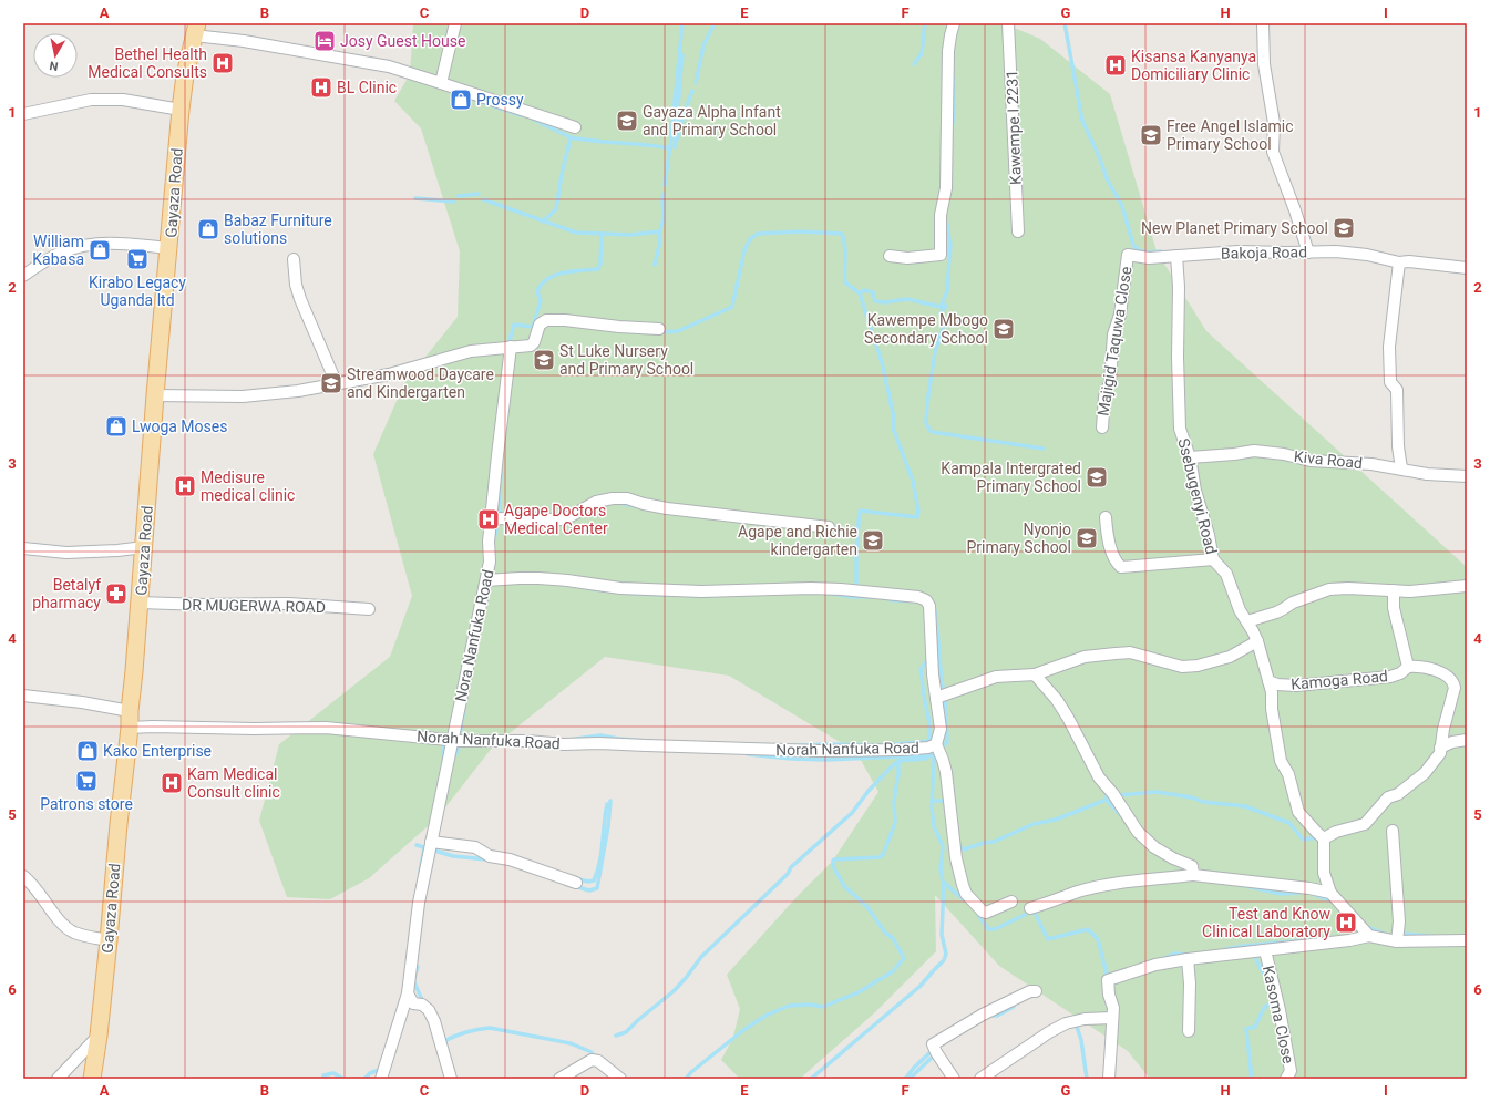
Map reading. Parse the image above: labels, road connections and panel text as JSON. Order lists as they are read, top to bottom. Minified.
{"streets":{"main road":["Gayaza Road"],"street":["Kawempe I 2231","Bakoja Road","Majigid Taquwa Close","Kiva Road","Ssebugenyi Road","DR MUGERWA ROAD","Nora Nanfuka Road","Kamoga Road","Norah Nanfuka Road","Kasoma Close"]},"crossings":[["Gayaza Road","DR MUGERWA ROAD"],["Gayaza Road","Norah Nanfuka Road"],["Bakoja Road","Majigid Taquwa Close"],["Bakoja Road","Ssebugenyi Road"],["Kiva Road","Ssebugenyi Road"],["Ssebugenyi Road","Kamoga Road"],["Nora Nanfuka Road","Norah Nanfuka Road"]],"places":{"hotel":["Josy Guest House"],"hospital":["Bethel Health Medical Consults","Kisansa Kanyanya Domiciliary Clinic","BL Clinic","Medisure medical clinic","Agape Doctors Medical Center","Kam Medical Consult clinic","Test and Know Clinical Laboratory"],"shop":["Prossy","Babaz Furniture solutions","William Kabasa","Lwoga Moses","Kako Enterprise"],"school or university":["Gayaza Alpha Infant and Primary School","Free Angel Islamic Primary School","New Planet Primary School","Kawempe Mbogo Secondary School","St Luke Nursery and Primary School","Streamwood Daycare and Kindergarten","Kampala Intergrated Primary School","Nyonjo Primary School","Agape and Richie kindergarten"],"supermarket":["Kirabo Legacy Uganda ltd","Patrons store"],"pharmacy":["Betalyf pharmacy"]},"north":"bottom","grid":{"columns":["A","B","C","D","E","F","G","H","I"],"rows":["1","2","3","4","5","6"]}}
